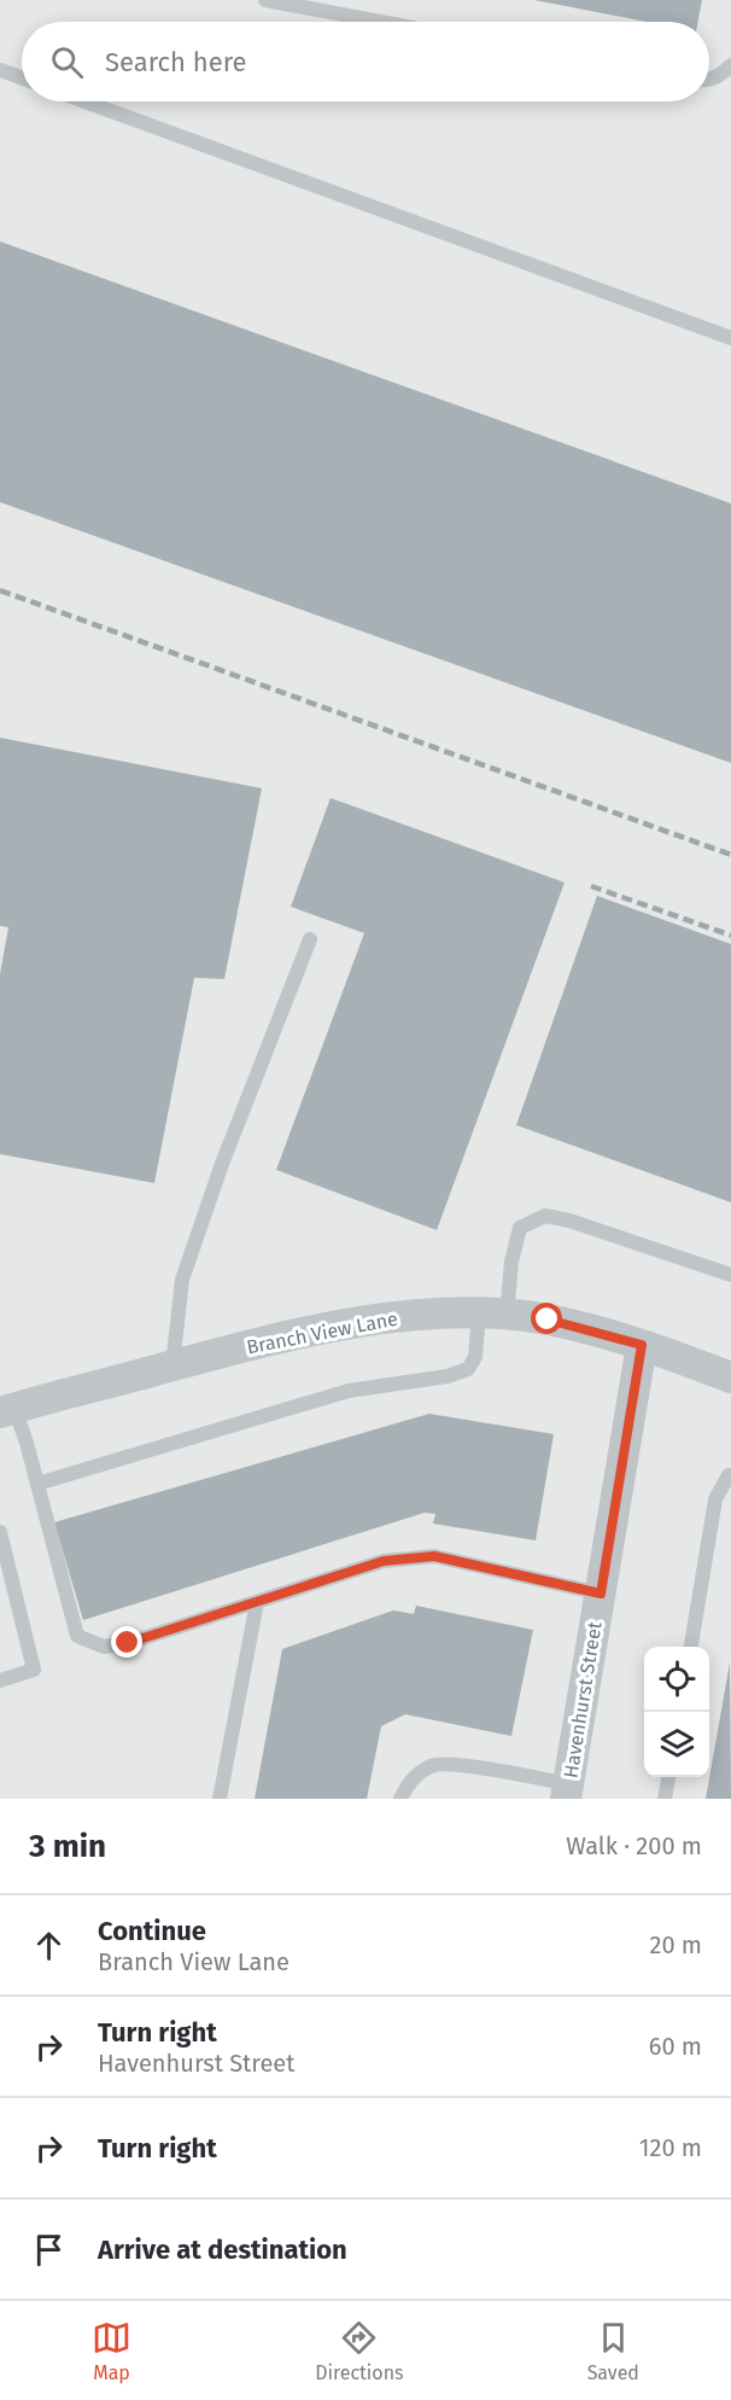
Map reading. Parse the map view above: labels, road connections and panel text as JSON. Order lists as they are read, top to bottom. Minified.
{"streets":{"street":["Branch View Lane","Havenhurst Street"]},"crossings":[["Branch View Lane","Havenhurst Street"]],"page":{"search":"Search here","heading":["3 min","Walk · 200 m"],"list":[["Continue","Branch View Lane","20 m"],["Turn right","Havenhurst Street","60 m"],["Turn right","120 m"],"Arrive at destination"],"nav":["Map","Directions","Saved"]}}
